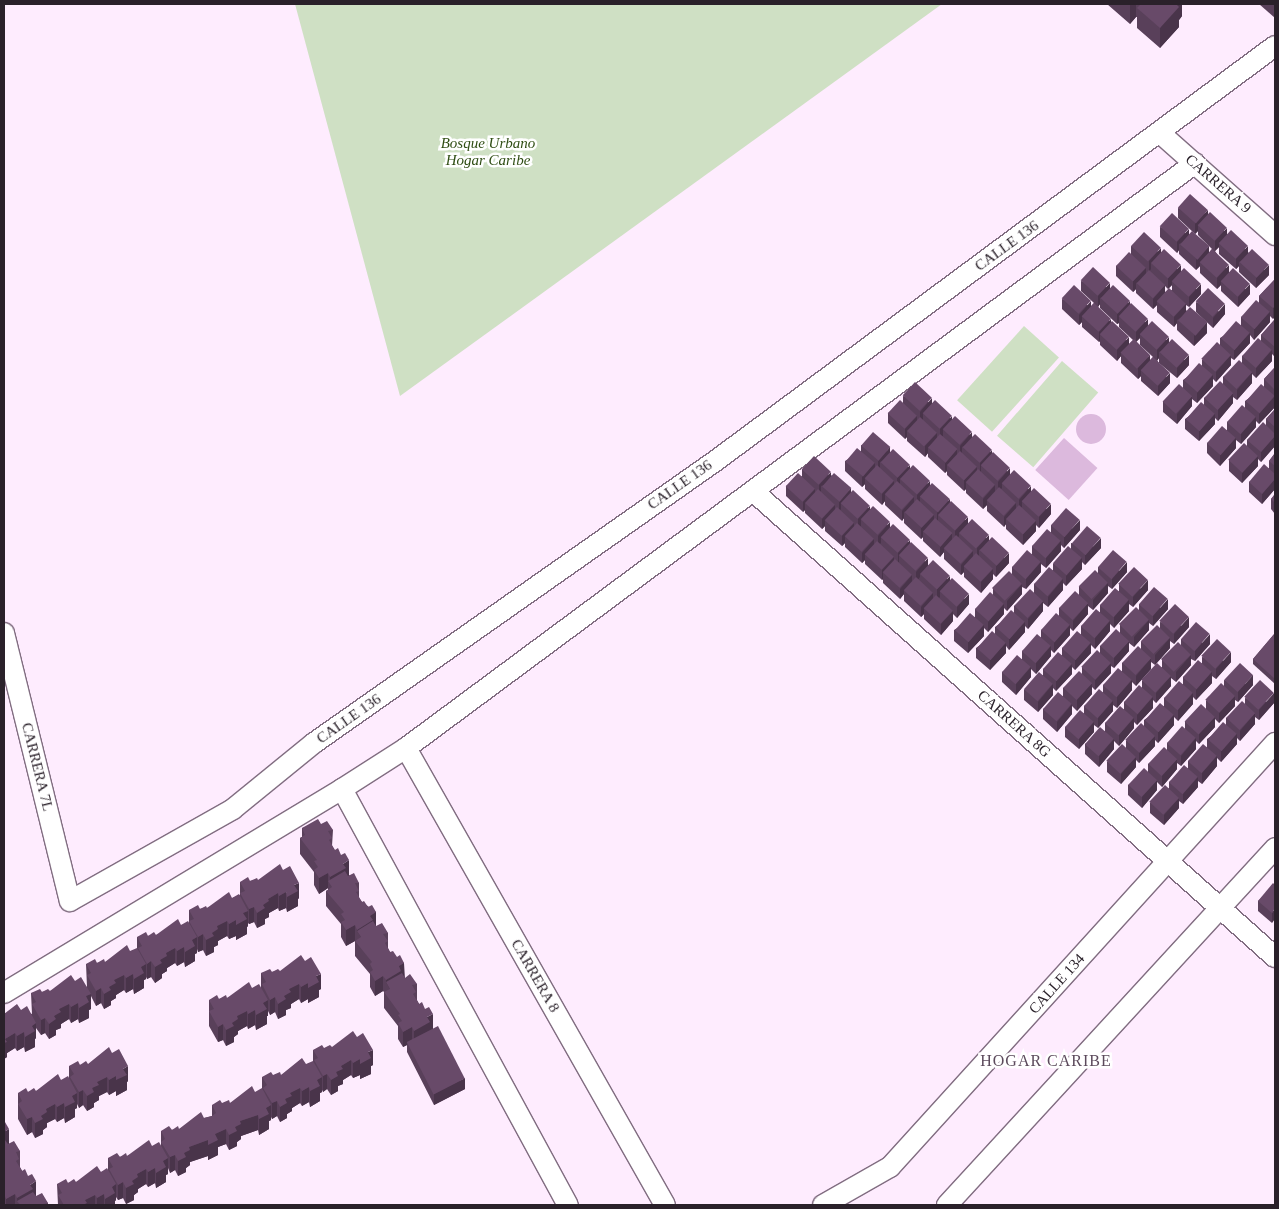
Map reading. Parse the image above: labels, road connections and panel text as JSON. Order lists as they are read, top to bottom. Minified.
{"streets":{"street":["CARRERA 9","CALLE 136","CARRERA 8G","CARRERA 7L","CARRERA 8","CALLE 134"]},"crossings":[["CARRERA 9","CALLE 136"],["CALLE 136","CARRERA 7L"],["CARRERA 8G","CALLE 134"]],"districts":["HOGAR CARIBE"],"parks":["Bosque Urbano Hogar Caribe"]}
